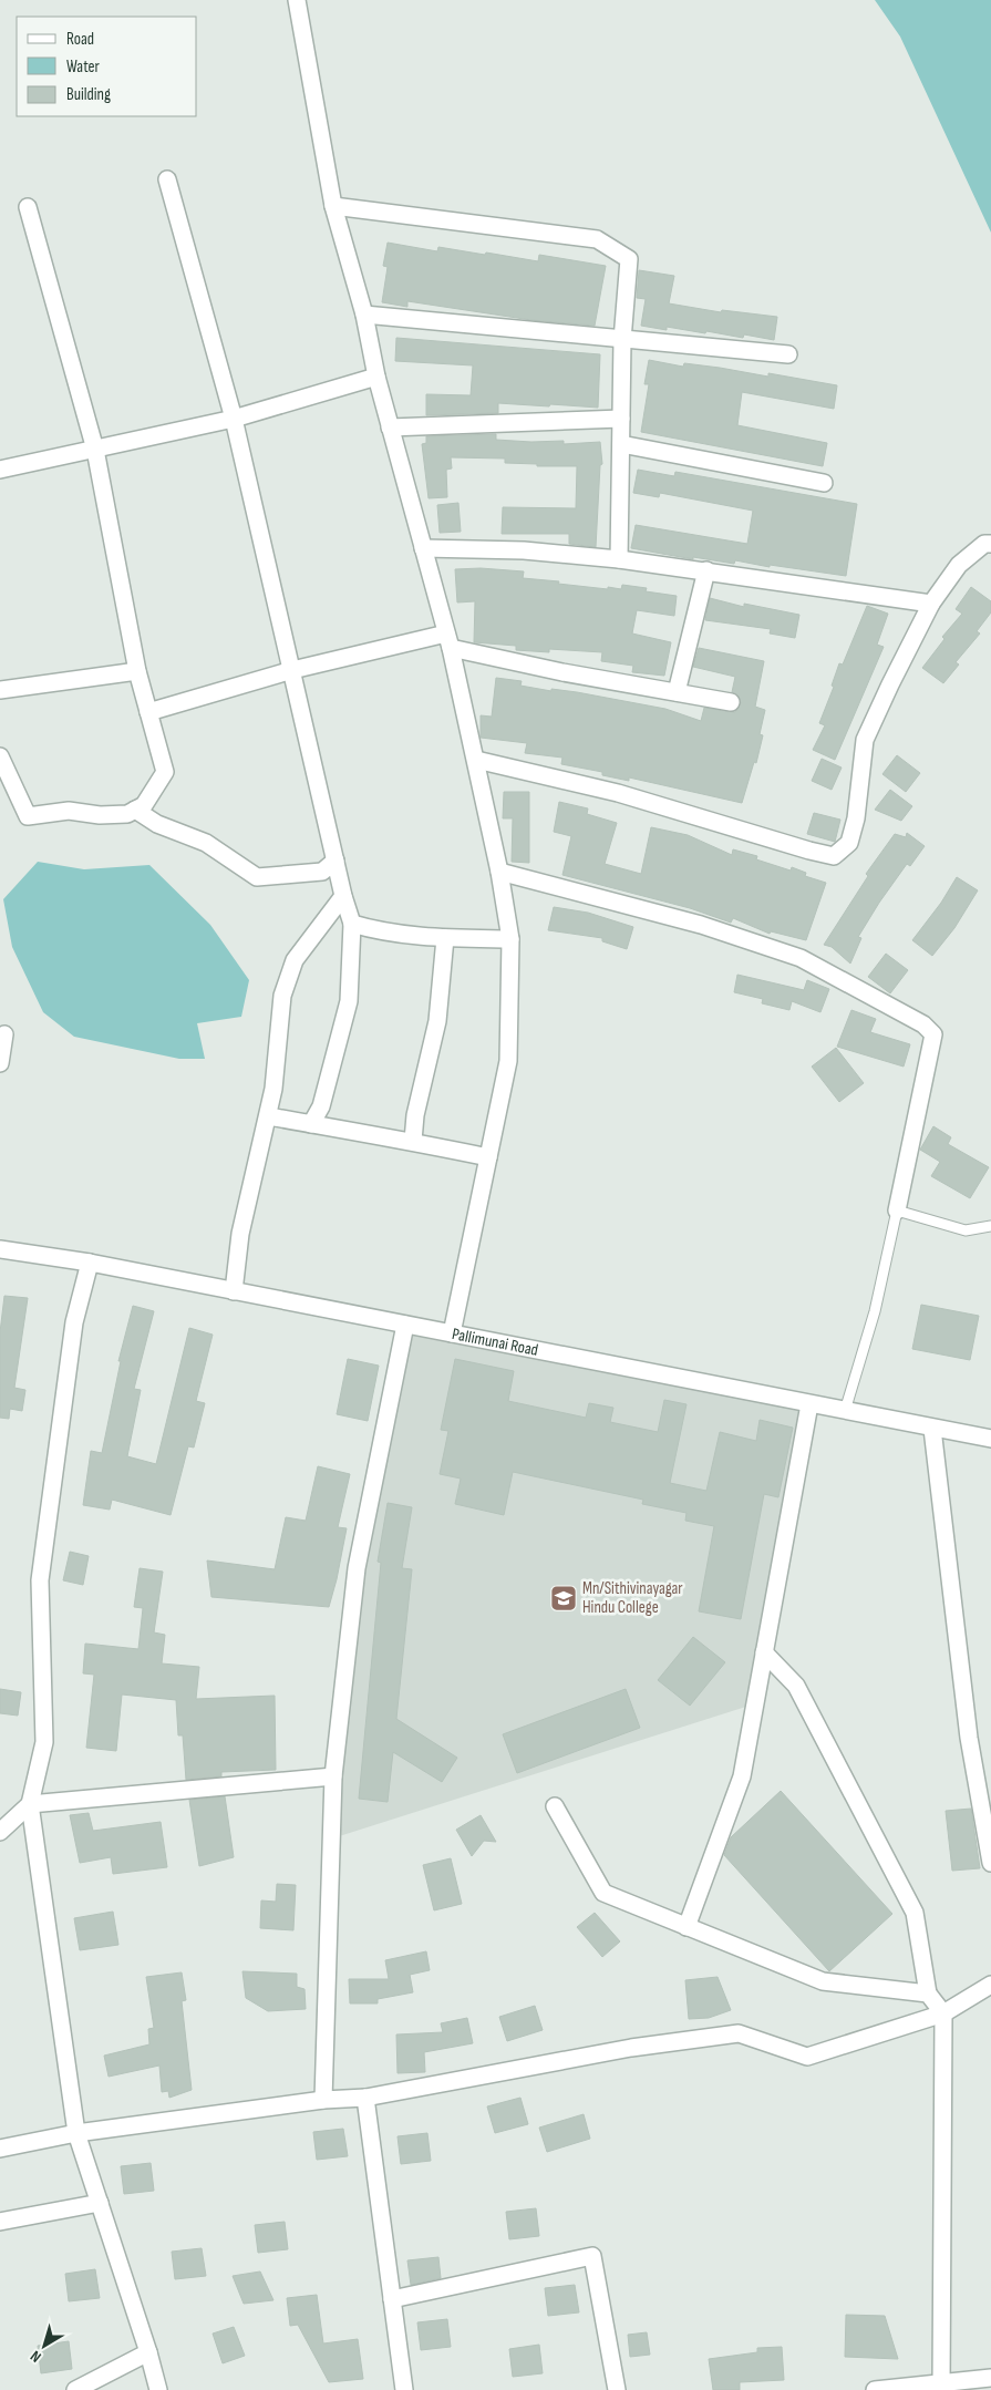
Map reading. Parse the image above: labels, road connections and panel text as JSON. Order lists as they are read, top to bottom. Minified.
{"streets":{"street":["Pallimunai Road"]},"places":{"school or university":["Mn/Sithivinayagar Hindu College"]},"legend":["Road","Water","Building"],"north":"bottom left"}
